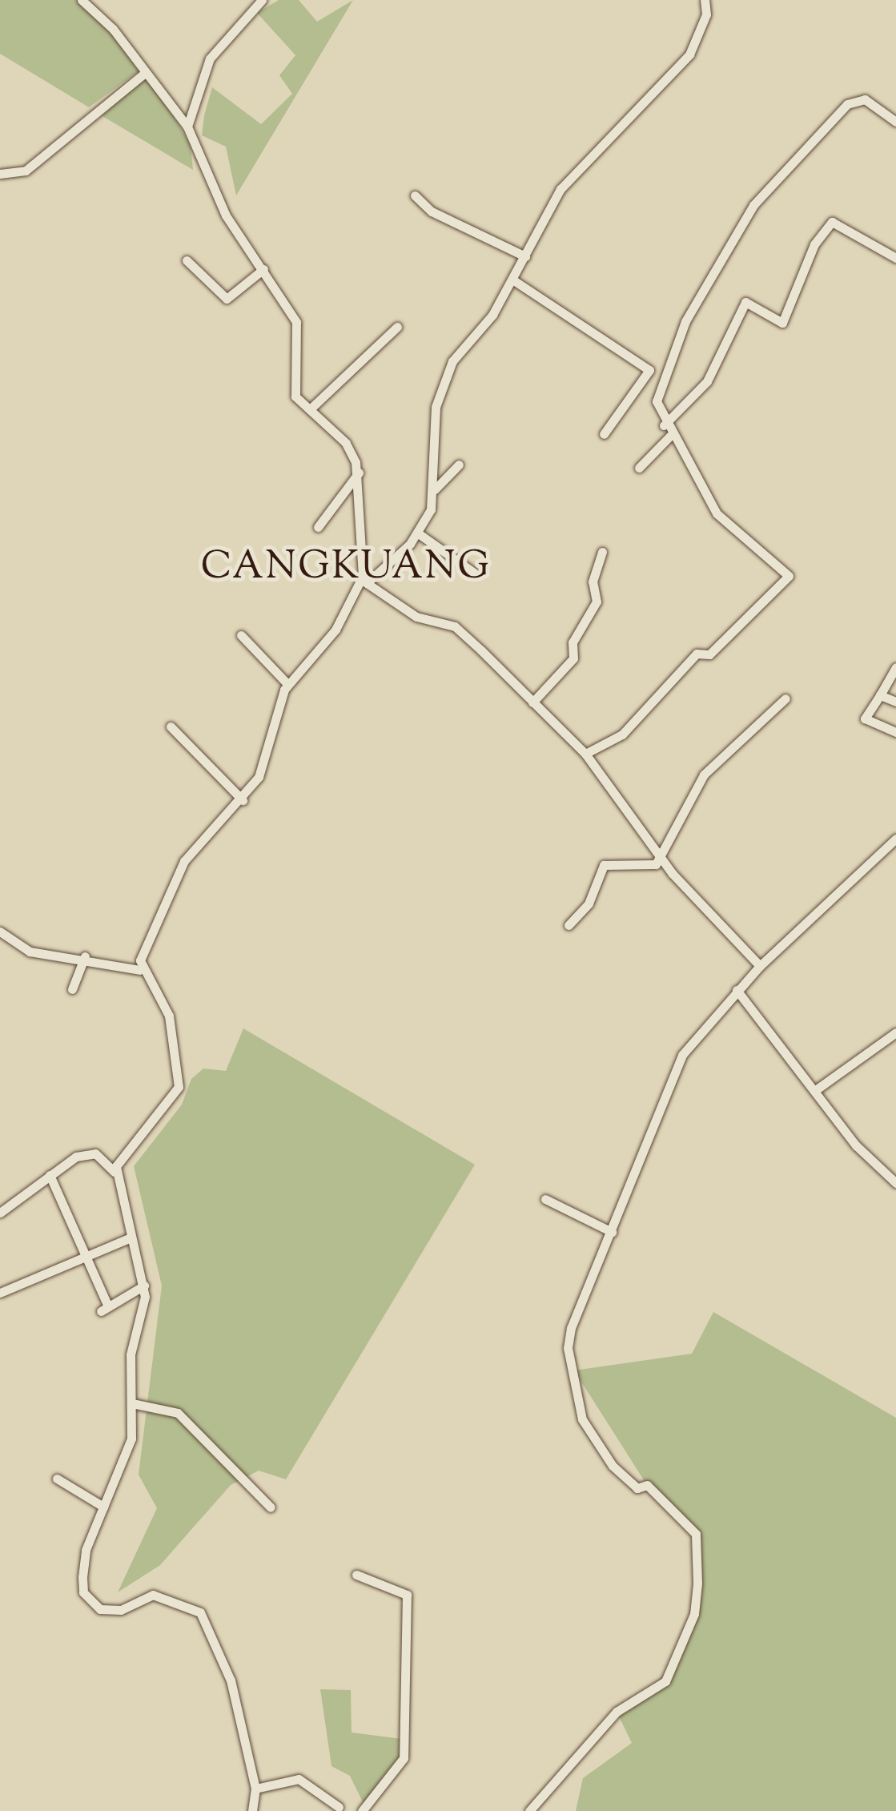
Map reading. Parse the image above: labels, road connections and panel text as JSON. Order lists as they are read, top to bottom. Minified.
{"districts":["CANGKUANG"]}
